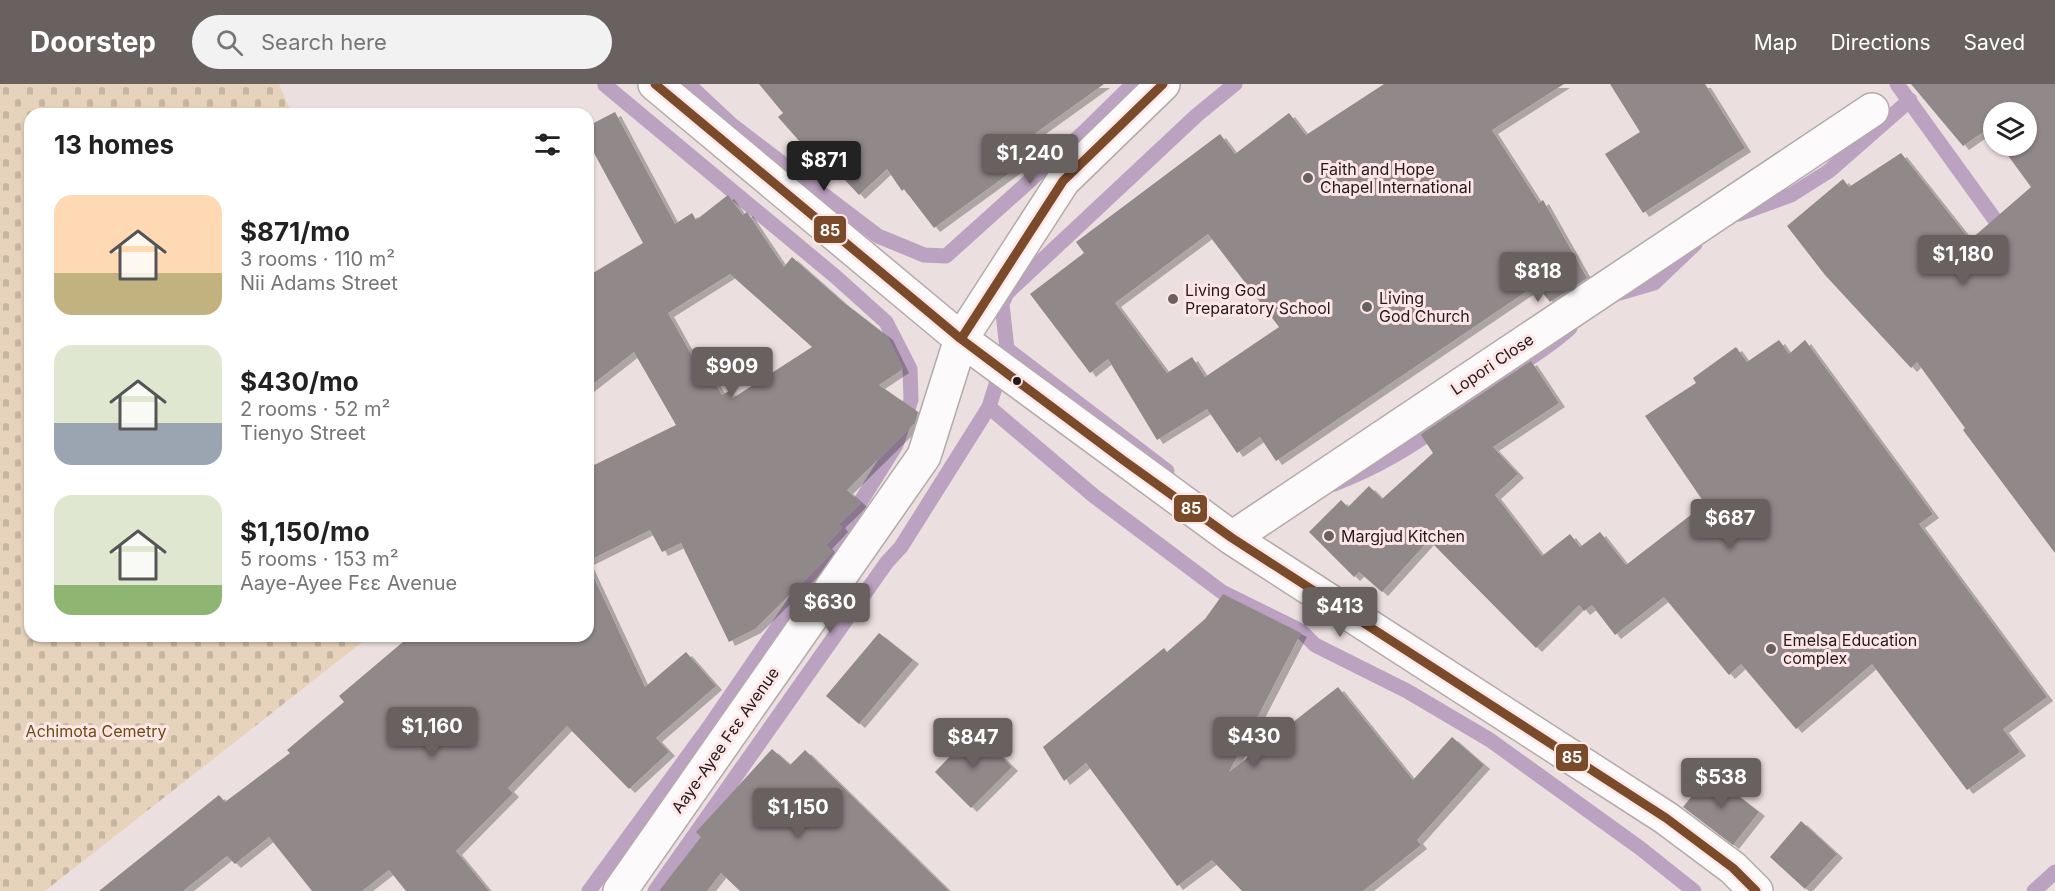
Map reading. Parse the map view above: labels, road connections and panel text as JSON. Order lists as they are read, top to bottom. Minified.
{"streets":{"street":["Lopori Close","Aaye-Ayee Fɛɛ Avenue"]},"parks":["Achimota Cemetry"],"places":["Faith and Hope Chapel International","Living God Preparatory School","Living God Church","Margjud Kitchen","Emelsa Education complex"],"lines":["transit line 85"],"page":{"header":"Doorstep","search":"Search here","nav":["Map","Directions","Saved"],"heading":"13 homes","price":["$1,240","$871","$1,180","$818","$909","$687","$630","$413","$1,160","$430","$847","$538","$1,150"],"list":[{"name":"$871/mo","note":"3 rooms · 110 m² · Nii Adams Street"},{"name":"$430/mo","note":"2 rooms · 52 m² · Tienyo Street"},{"name":"$1,150/mo","note":"5 rooms · 153 m² · Aaye-Ayee Fɛɛ Avenue"}]}}
